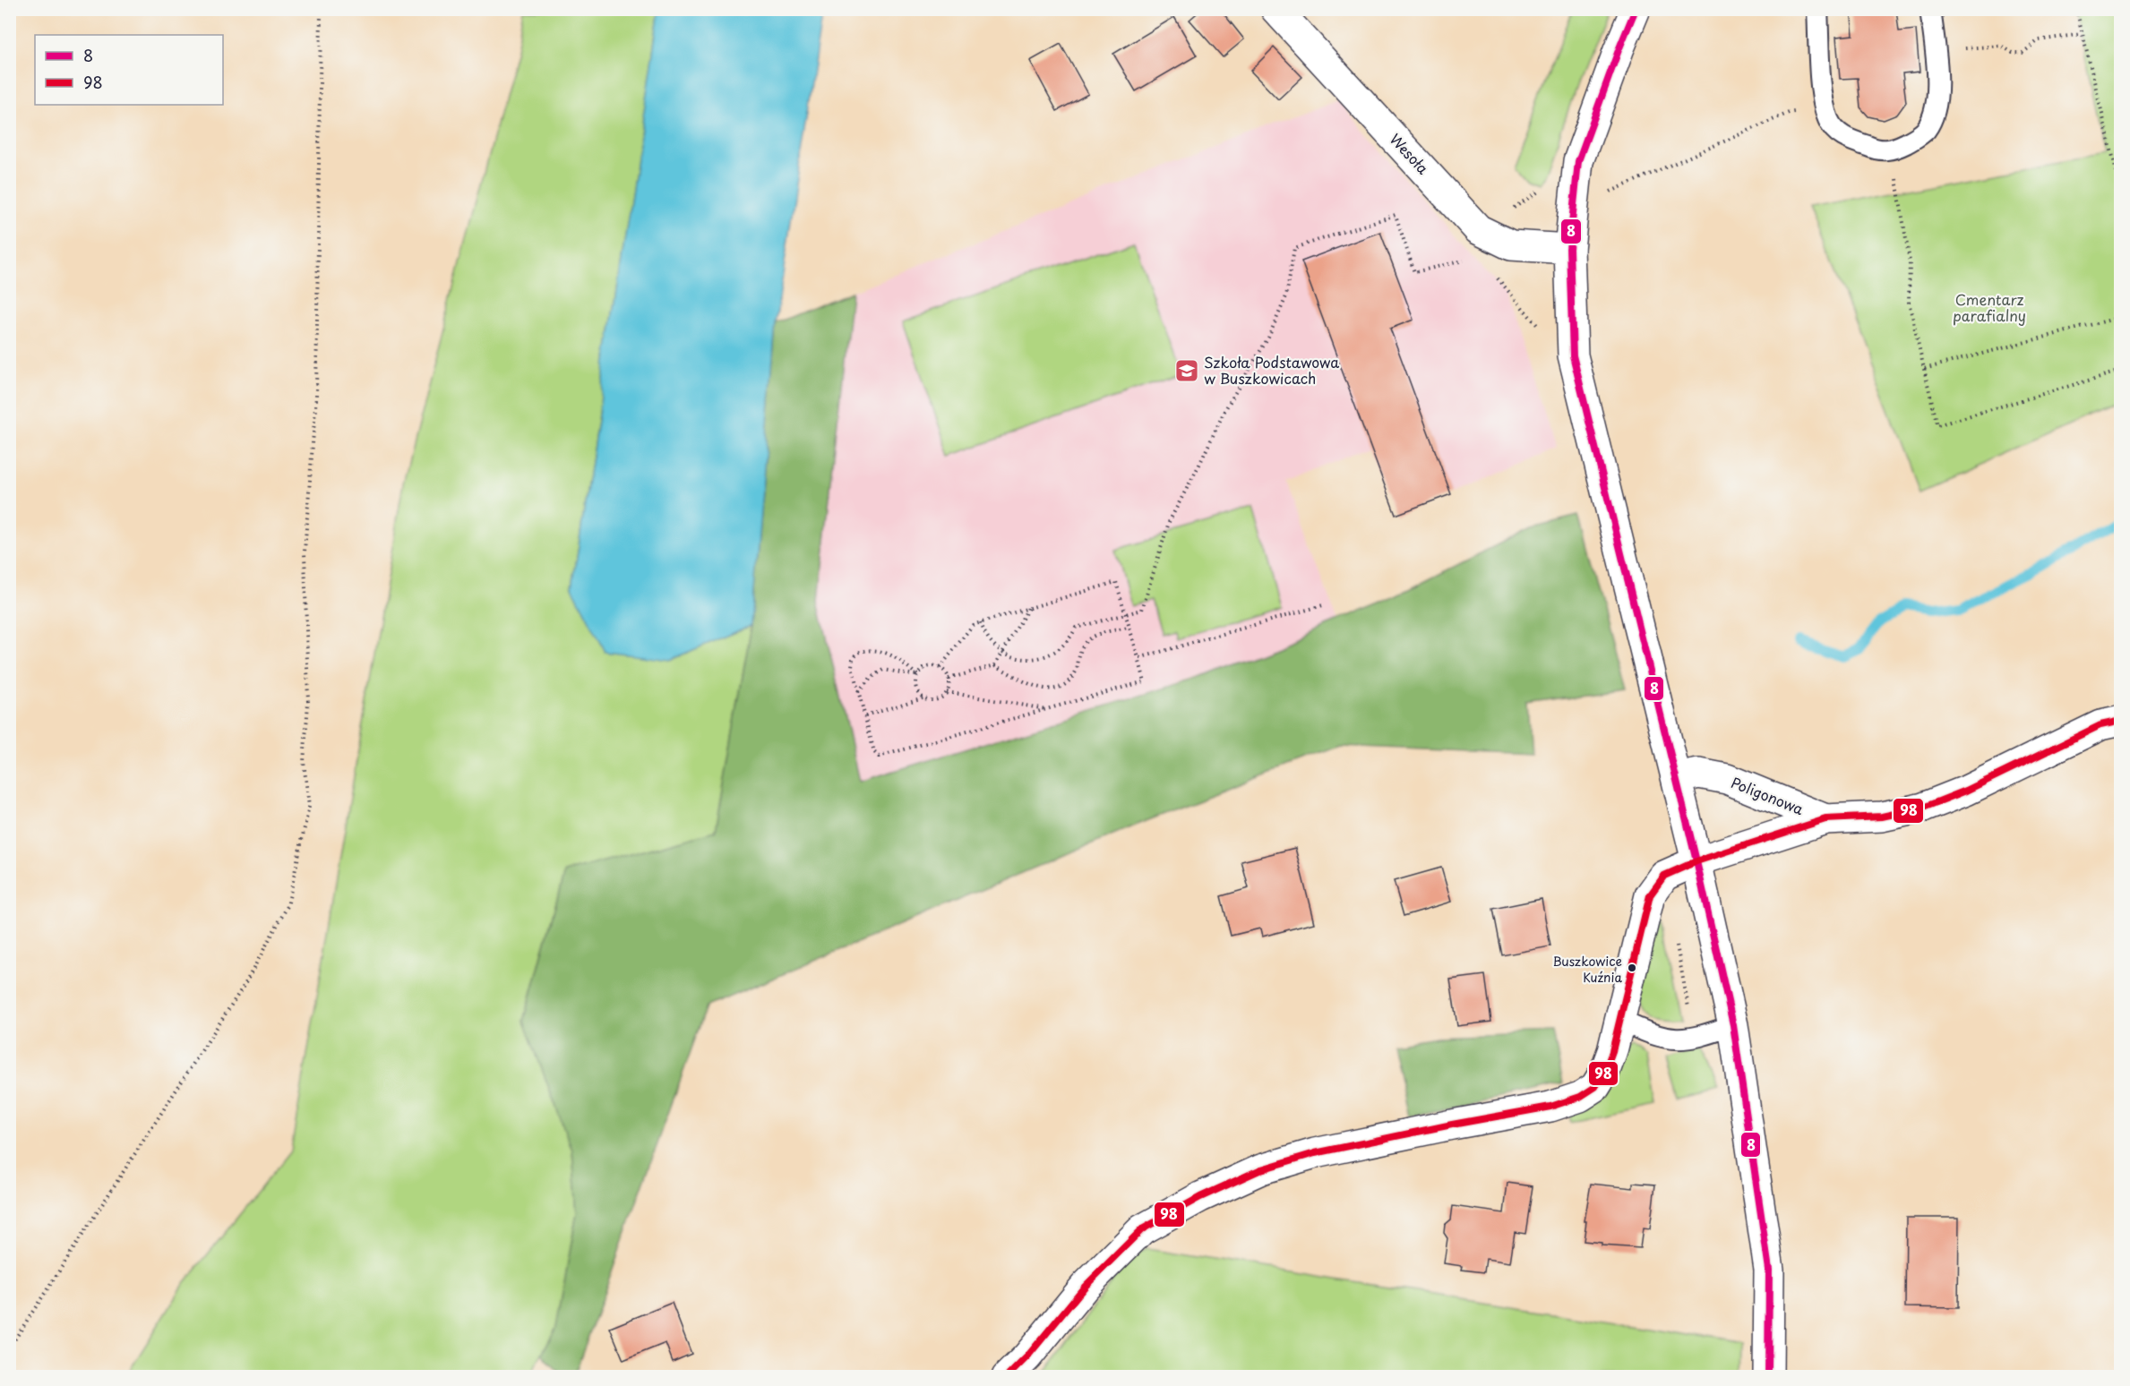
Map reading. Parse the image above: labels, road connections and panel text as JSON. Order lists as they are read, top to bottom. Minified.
{"streets":{"street":["Wesoła","Poligonowa"]},"parks":["Cmentarz parafialny"],"places":{"school or university":["Szkoła Podstawowa w Buszkowicach"],"other":["Buszkowice Kuźnia"]},"lines":["transit line 8","transit line 98"],"legend":["8","98"]}
